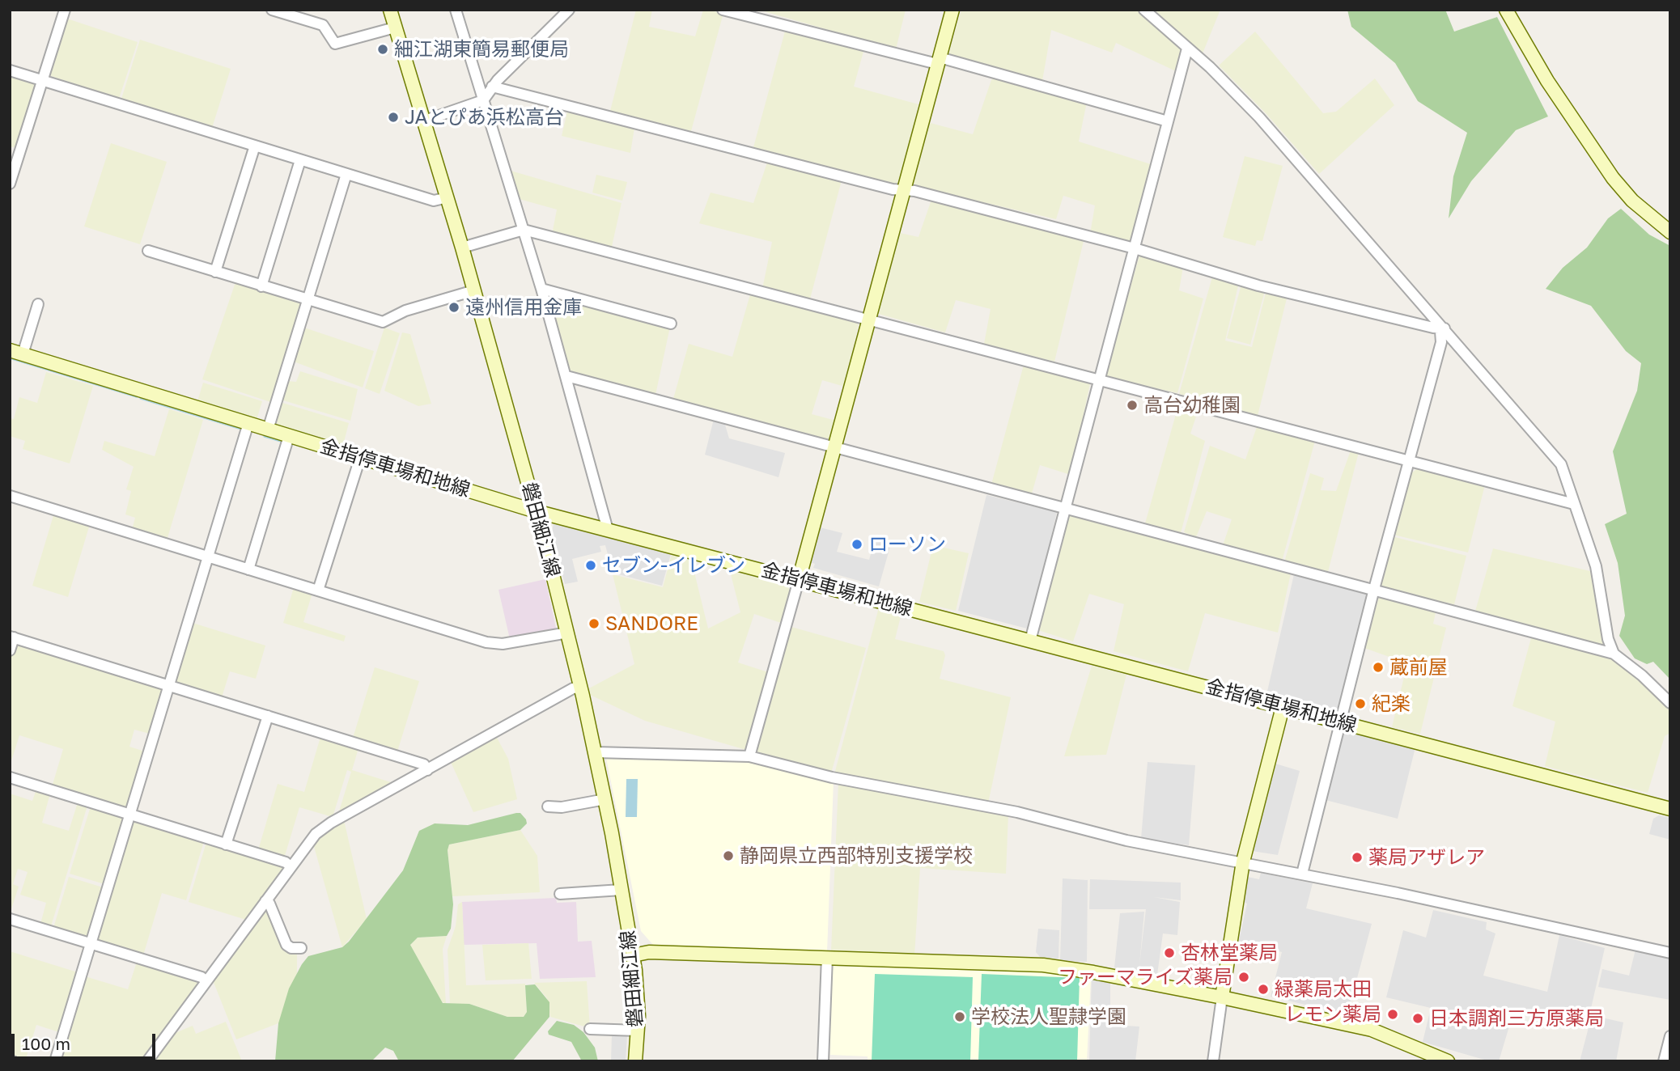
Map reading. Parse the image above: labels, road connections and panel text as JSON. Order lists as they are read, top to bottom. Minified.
{"streets":{"main road":["金指停車場和地線","磐田細江線"]},"crossings":[["金指停車場和地線","磐田細江線"]],"places":["細江湖東簡易郵便局","JAとぴあ浜松高台","遠州信用金庫","高台幼稚園","ローソン","セブン-イレブン","SANDORE","蔵前屋","紀楽","静岡県立西部特別支援学校","薬局アザレア","杏林堂薬局","ファーマライズ薬局","緑薬局太田","レモン薬局","学校法人聖隷学園","日本調剤三方原薬局"],"scale_bar":"100 m"}
